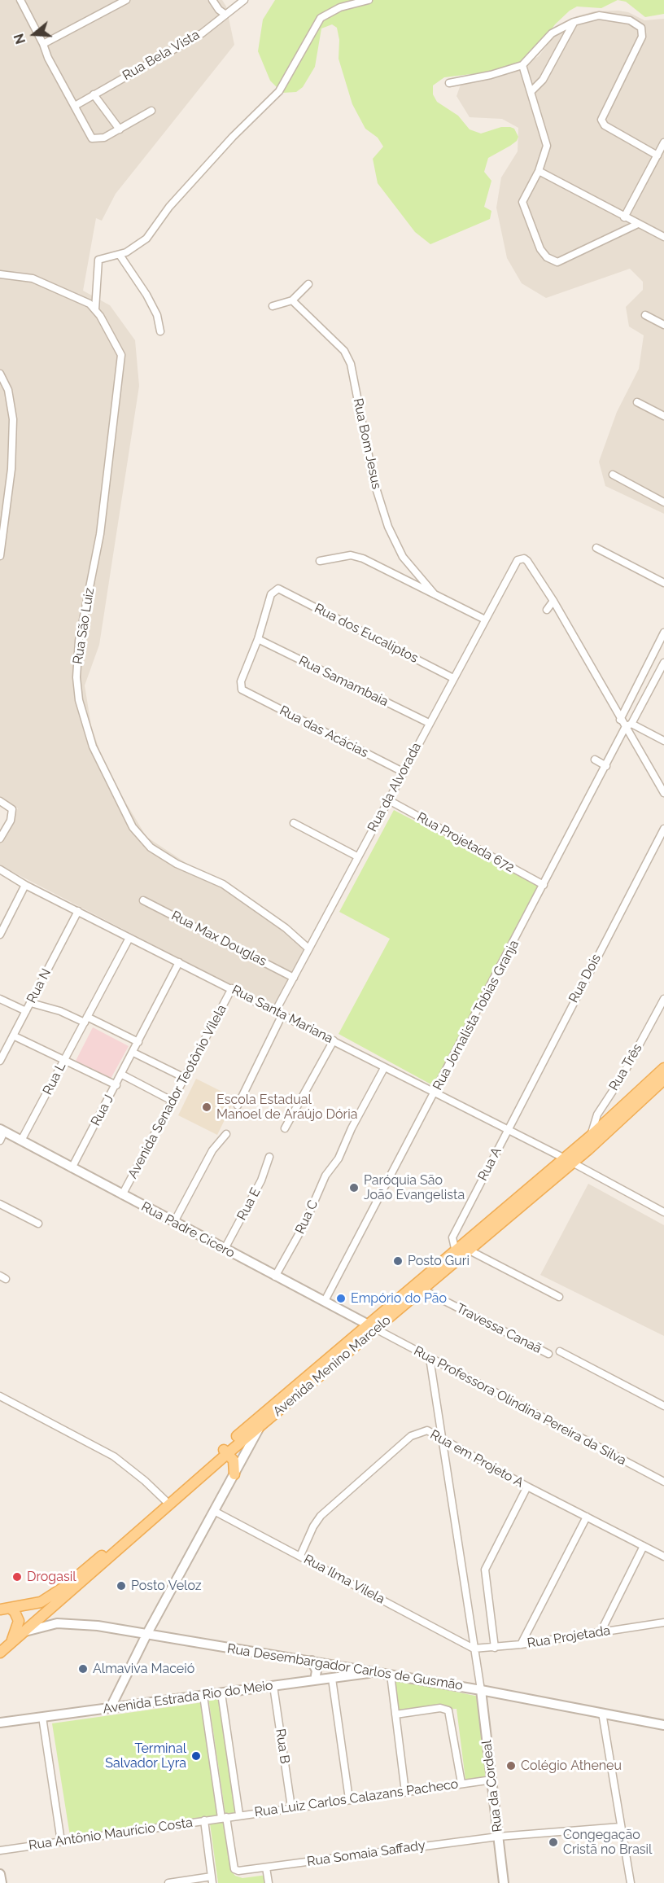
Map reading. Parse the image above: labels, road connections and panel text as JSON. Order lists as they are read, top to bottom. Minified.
{"streets":{"main road":["Avenida Menino Marcelo"],"street":["Rua Bela Vista","Rua Bom Jesus","Rua São Luiz","Rua dos Eucaliptos","Rua Samambaia","Rua das Acácias","Rua da Alvorada","Rua Projetada 672","Rua Max Douglas","Rua Dois","Rua N","Rua Santa Mariana","Rua Jornalista Tobias Granja","Rua Três","Rua L","Avenida Senador Teotônio Vilela","Rua J","Rua A","Rua E","Rua C","Rua Padre Cícero","Travessa Canaã","Rua Professora Olindina Pereira da Silva","Rua em Projeto A","Rua Ilma Vilela","Rua Projetada","Rua Desembargador Carlos de Gusmão","Avenida Estrada Rio do Meio","Rua B","Rua da Cordeal","Rua Luiz Carlos Calazans Pacheco","Rua Antônio Maurício Costa","Rua Somaia Saffady"]},"crossings":[["Rua São Luiz","Rua da Alvorada"],["Rua dos Eucaliptos","Rua Samambaia"],["Rua dos Eucaliptos","Rua das Acácias"],["Rua dos Eucaliptos","Rua da Alvorada"],["Rua Samambaia","Rua das Acácias"],["Rua Samambaia","Rua da Alvorada"],["Rua das Acácias","Rua da Alvorada"],["Rua da Alvorada","Rua Projetada 672"],["Rua da Alvorada","Rua Max Douglas"],["Rua da Alvorada","Rua Santa Mariana"],["Rua Projetada 672","Rua Jornalista Tobias Granja"],["Rua Dois","Rua Santa Mariana"],["Rua Dois","Rua A"],["Rua N","Rua Santa Mariana"],["Rua Santa Mariana","Rua Jornalista Tobias Granja"],["Rua Santa Mariana","Rua L"],["Rua Santa Mariana","Avenida Senador Teotônio Vilela"],["Rua Santa Mariana","Rua J"],["Rua Santa Mariana","Rua A"],["Rua Santa Mariana","Rua C"],["Rua Santa Mariana","Avenida Menino Marcelo"],["Rua Jornalista Tobias Granja","Rua Padre Cícero"],["Rua Três","Avenida Menino Marcelo"],["Rua L","Rua Padre Cícero"],["Avenida Senador Teotônio Vilela","Rua Padre Cícero"],["Rua J","Rua Padre Cícero"],["Rua A","Avenida Menino Marcelo"],["Rua E","Rua Padre Cícero"],["Rua C","Rua Padre Cícero"],["Rua Padre Cícero","Avenida Menino Marcelo"],["Rua Padre Cícero","Rua Professora Olindina Pereira da Silva"],["Travessa Canaã","Avenida Menino Marcelo"],["Avenida Menino Marcelo","Rua Professora Olindina Pereira da Silva"],["Avenida Menino Marcelo","Rua Desembargador Carlos de Gusmão"],["Rua em Projeto A","Rua Ilma Vilela"],["Rua Ilma Vilela","Rua Projetada"],["Rua Desembargador Carlos de Gusmão","Avenida Estrada Rio do Meio"],["Rua Desembargador Carlos de Gusmão","Rua da Cordeal"],["Avenida Estrada Rio do Meio","Rua B"],["Rua B","Rua Luiz Carlos Calazans Pacheco"],["Rua da Cordeal","Rua Luiz Carlos Calazans Pacheco"],["Rua da Cordeal","Rua Somaia Saffady"],["Rua Luiz Carlos Calazans Pacheco","Rua Antônio Maurício Costa"],["Rua Luiz Carlos Calazans Pacheco","Rua Somaia Saffady"],["Rua Antônio Maurício Costa","Rua Somaia Saffady"]],"places":["Escola Estadual Manoel de Araújo Dória","Paróquia São João Evangelista","Posto Guri","Empório do Pão","Drogasil","Posto Veloz","Almaviva Maceió","Terminal Salvador Lyra","Colégio Atheneu","Congegação Cristã no Brasil"],"north":"left"}
